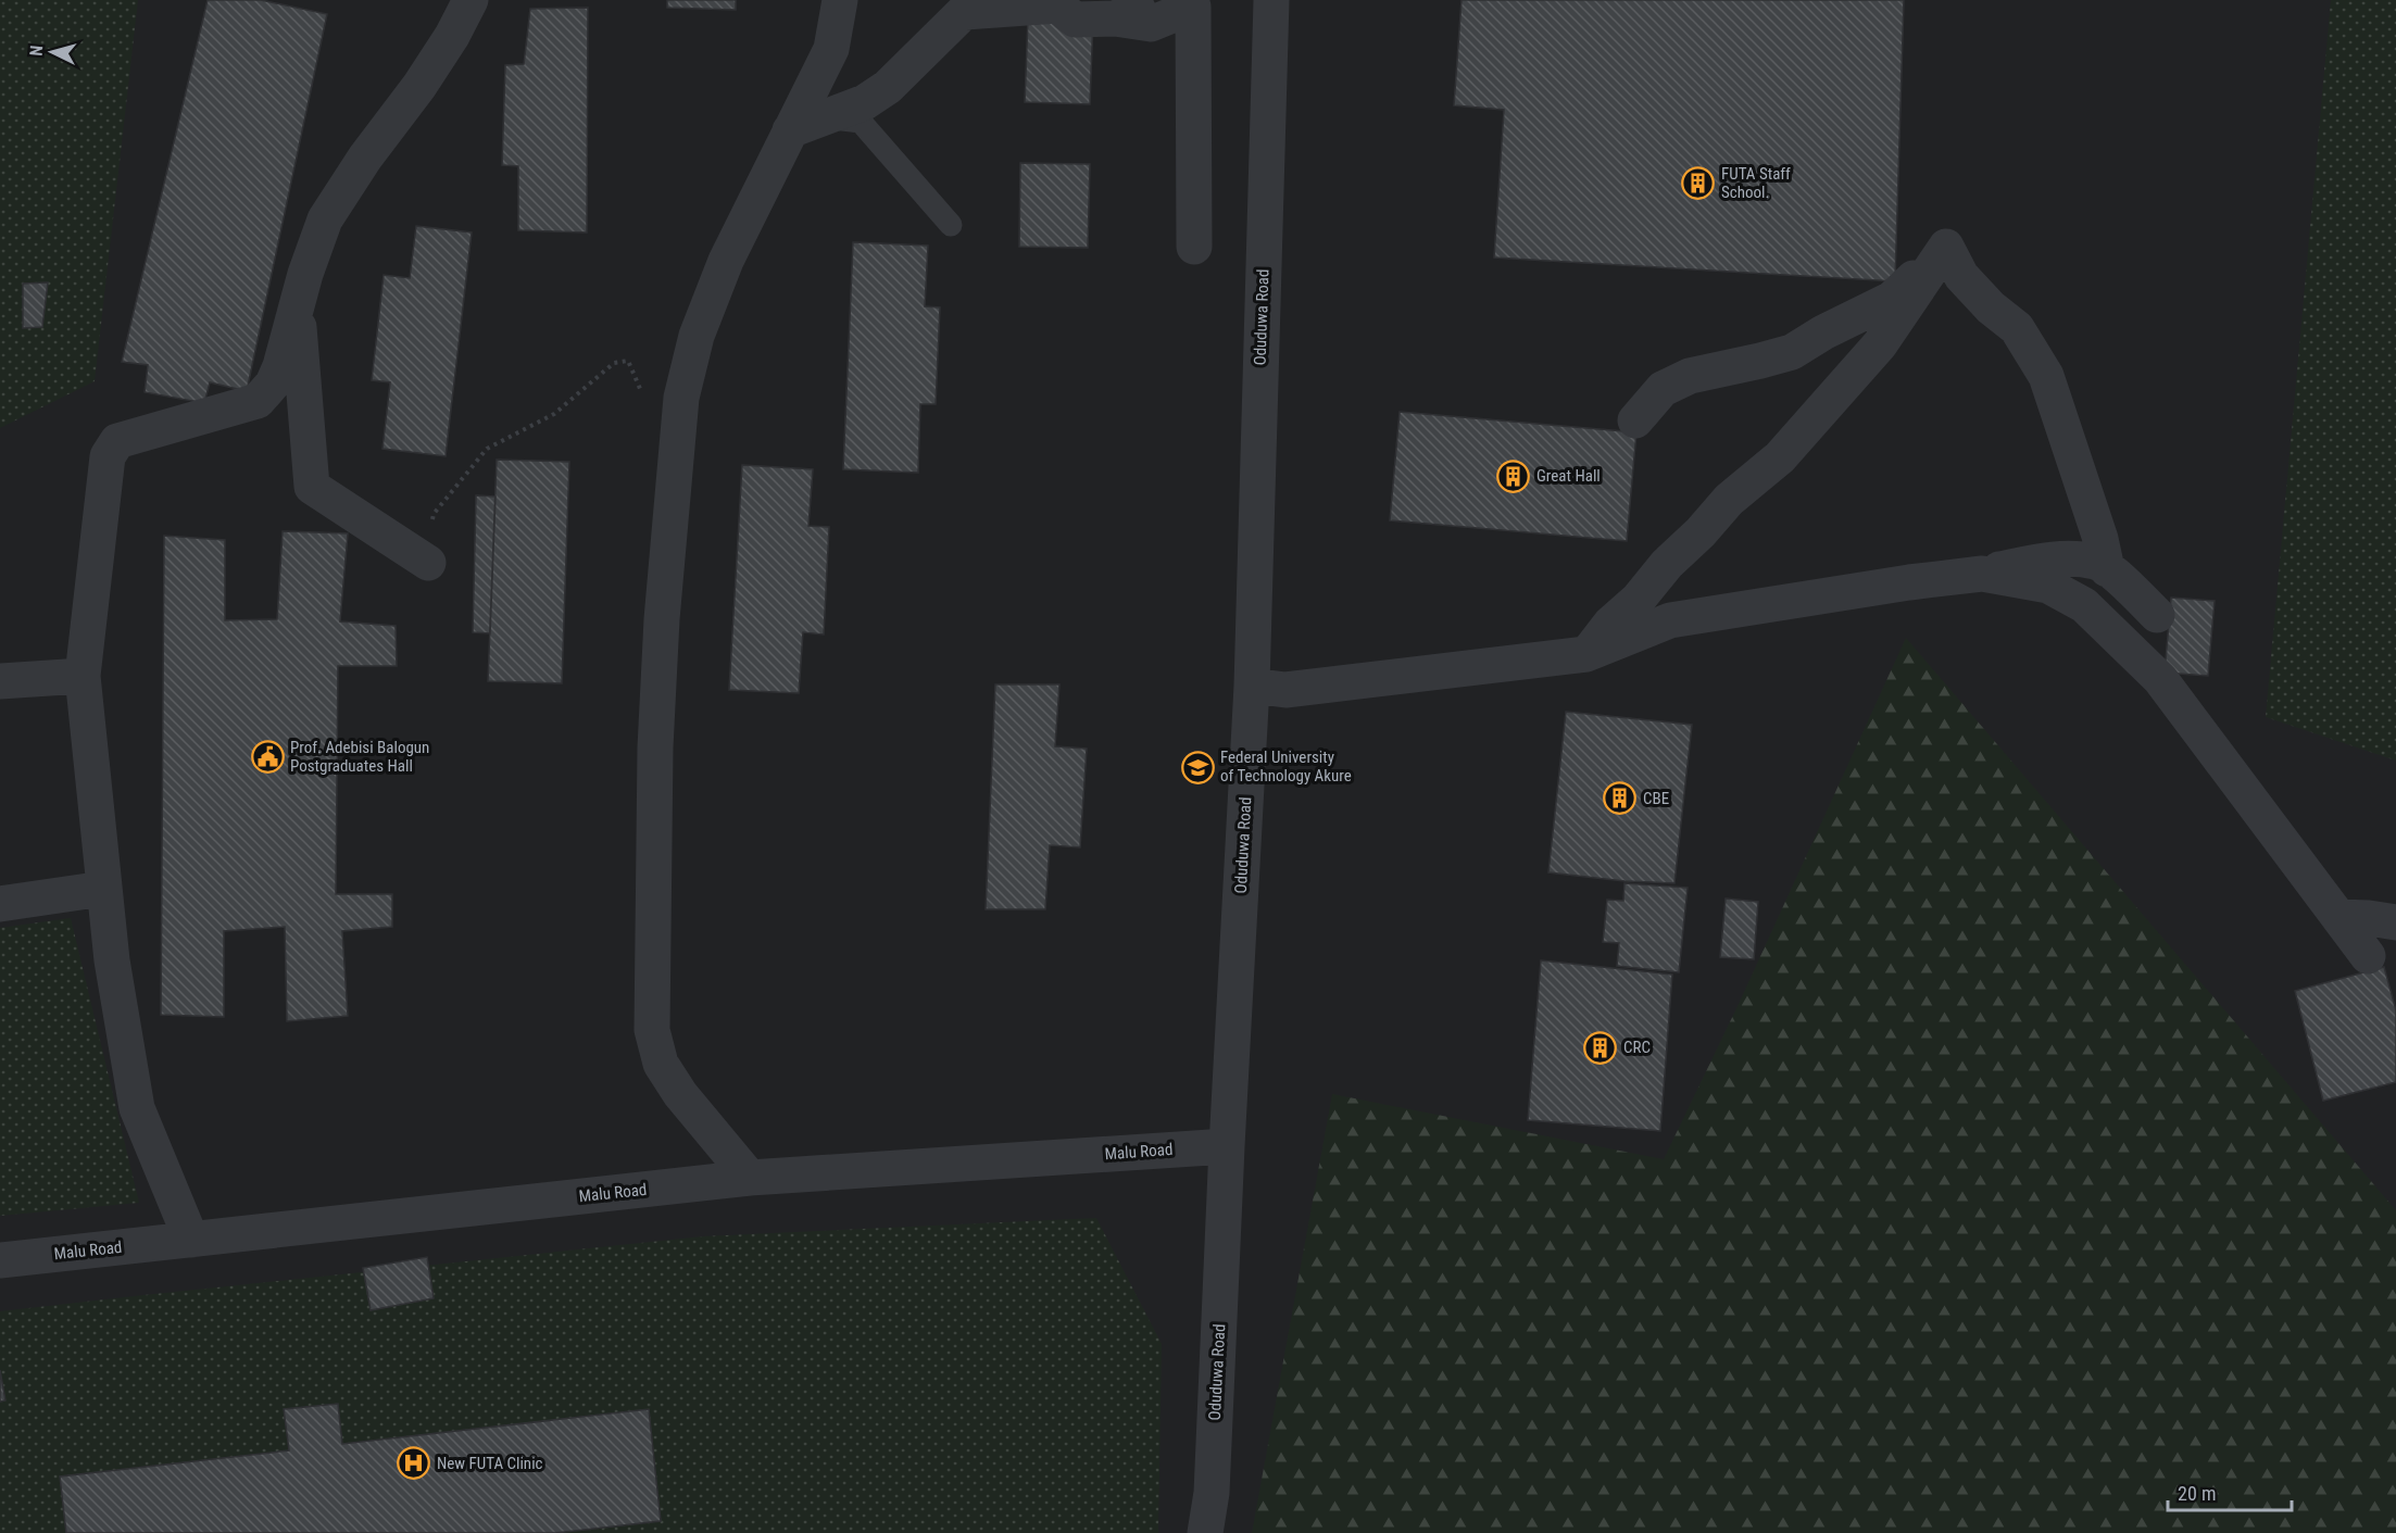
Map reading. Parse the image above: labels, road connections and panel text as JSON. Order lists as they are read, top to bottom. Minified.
{"streets":{"street":["Oduduwa Road","Malu Road"]},"crossings":[["Oduduwa Road","Malu Road"]],"places":{"building":["FUTA Staff School.","Great Hall","CBE","CRC"],"public building":["Prof. Adebisi Balogun Postgraduates Hall"],"school or university":["Federal University of Technology Akure"],"hospital":["New FUTA Clinic"]},"scale_bar":"20 m","north":"left"}
